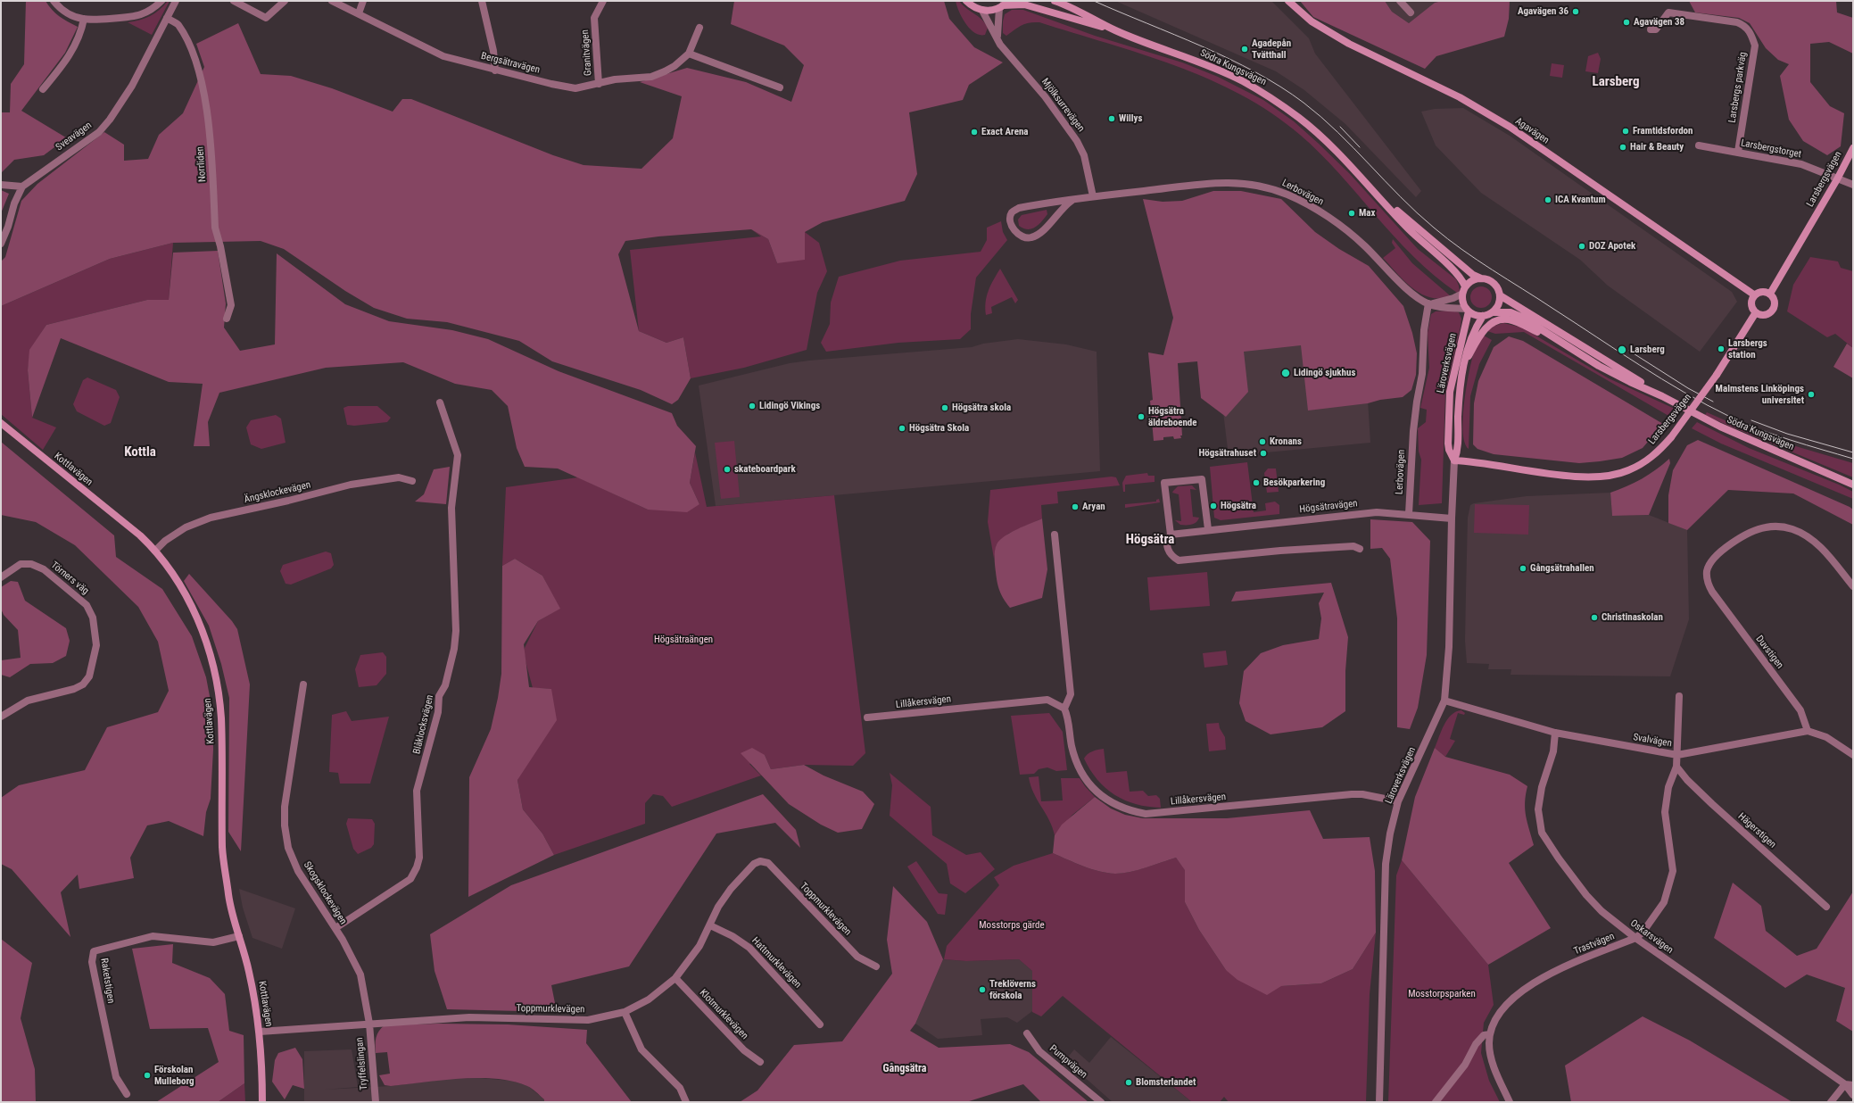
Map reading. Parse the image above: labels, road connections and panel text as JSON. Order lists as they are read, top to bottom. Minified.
{"streets":{"street":["Granitvägen","Bergsätravägen","Södra Kungsvägen","Larsbergs parkväg","Mjölksurrevägen","Agavägen","Sveavägen","Larsbergstorget","Norrliden","Larsbergsvägen","Lerbovägen","Läroverksvägen","Kottlavägen","Ängsklockevägen","Högsätravägen","Törners väg","Duvstigen","Lillåkersvägen","Blåklocksvägen","Svalvägen","Hägerstigen","Skogsklockevägen","Toppmurklevägen","Oskarsvägen","Trastvägen","Hattmurklevägen","Raketstigen","Klotmurklevägen","Pumpvägen","Tryffelslingan"]},"crossings":[["Granitvägen","Bergsätravägen"],["Södra Kungsvägen","Mjölksurrevägen"],["Södra Kungsvägen","Lerbovägen"],["Södra Kungsvägen","Läroverksvägen"],["Larsbergs parkväg","Larsbergstorget"],["Mjölksurrevägen","Lerbovägen"],["Agavägen","Larsbergsvägen"],["Sveavägen","Norrliden"],["Larsbergstorget","Larsbergsvägen"],["Larsbergsvägen","Läroverksvägen"],["Lerbovägen","Läroverksvägen"],["Lerbovägen","Högsätravägen"],["Läroverksvägen","Högsätravägen"],["Läroverksvägen","Lillåkersvägen"],["Läroverksvägen","Svalvägen"],["Kottlavägen","Ängsklockevägen"],["Kottlavägen","Toppmurklevägen"],["Kottlavägen","Raketstigen"],["Duvstigen","Svalvägen"],["Blåklocksvägen","Skogsklockevägen"],["Svalvägen","Oskarsvägen"],["Svalvägen","Trastvägen"],["Hägerstigen","Trastvägen"],["Skogsklockevägen","Toppmurklevägen"],["Skogsklockevägen","Tryffelslingan"],["Toppmurklevägen","Hattmurklevägen"],["Toppmurklevägen","Klotmurklevägen"],["Toppmurklevägen","Tryffelslingan"],["Oskarsvägen","Trastvägen"]],"districts":["Larsberg","Kottla","Högsätra","Gångsätra"],"parks":["Högsätraängen","Mosstorps gärde","Mosstorpsparken"],"places":["Agavägen 36","Agavägen 38","Agadepån Tvätthall","Willys","Framtidsfordon","Exact Arena","Hair & Beauty","ICA Kvantum","Max","DOZ Apotek","Larsbergs station","Larsberg","Lidingö sjukhus","Malmstens Linköpings universitet","Lidingö Vikings","Högsätra skola","Högsätra äldreboende","Högsätra Skola","Kronans","Högsätrahuset","skateboardpark","Besökparkering","Högsätra","Aryan","Gångsätrahallen","Christinaskolan","Treklöverns förskola","Förskolan Mulleborg","Blomsterlandet"]}
